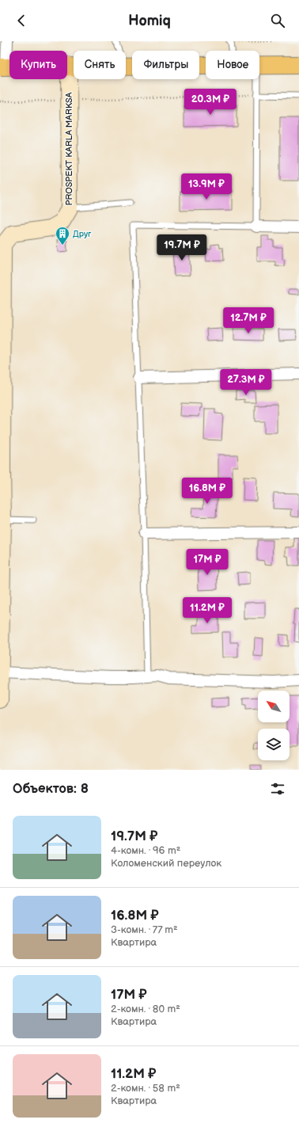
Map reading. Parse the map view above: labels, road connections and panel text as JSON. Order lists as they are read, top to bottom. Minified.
{"streets":{"street":["PROSPEKT KARLA MARKSA"]},"places":{"building":["Друг"]},"north":"top left","page":{"header":"Homiq","chip":["Купить","Снять","Фильтры","Новое"],"price":["20.3M ₽","13.9M ₽","19.7M ₽","12.7M ₽","27.3M ₽","16.8M ₽","17M ₽","11.2M ₽"],"heading":"Объектов: 8","list":[{"name":"19.7M ₽","note":"4-комн. · 96 m² · Коломенский переулок"},{"name":"16.8M ₽","note":"3-комн. · 77 m² · Квартира"},{"name":"17M ₽","note":"2-комн. · 80 m² · Квартира"},{"name":"11.2M ₽","note":"2-комн. · 58 m² · Квартира"}]}}
